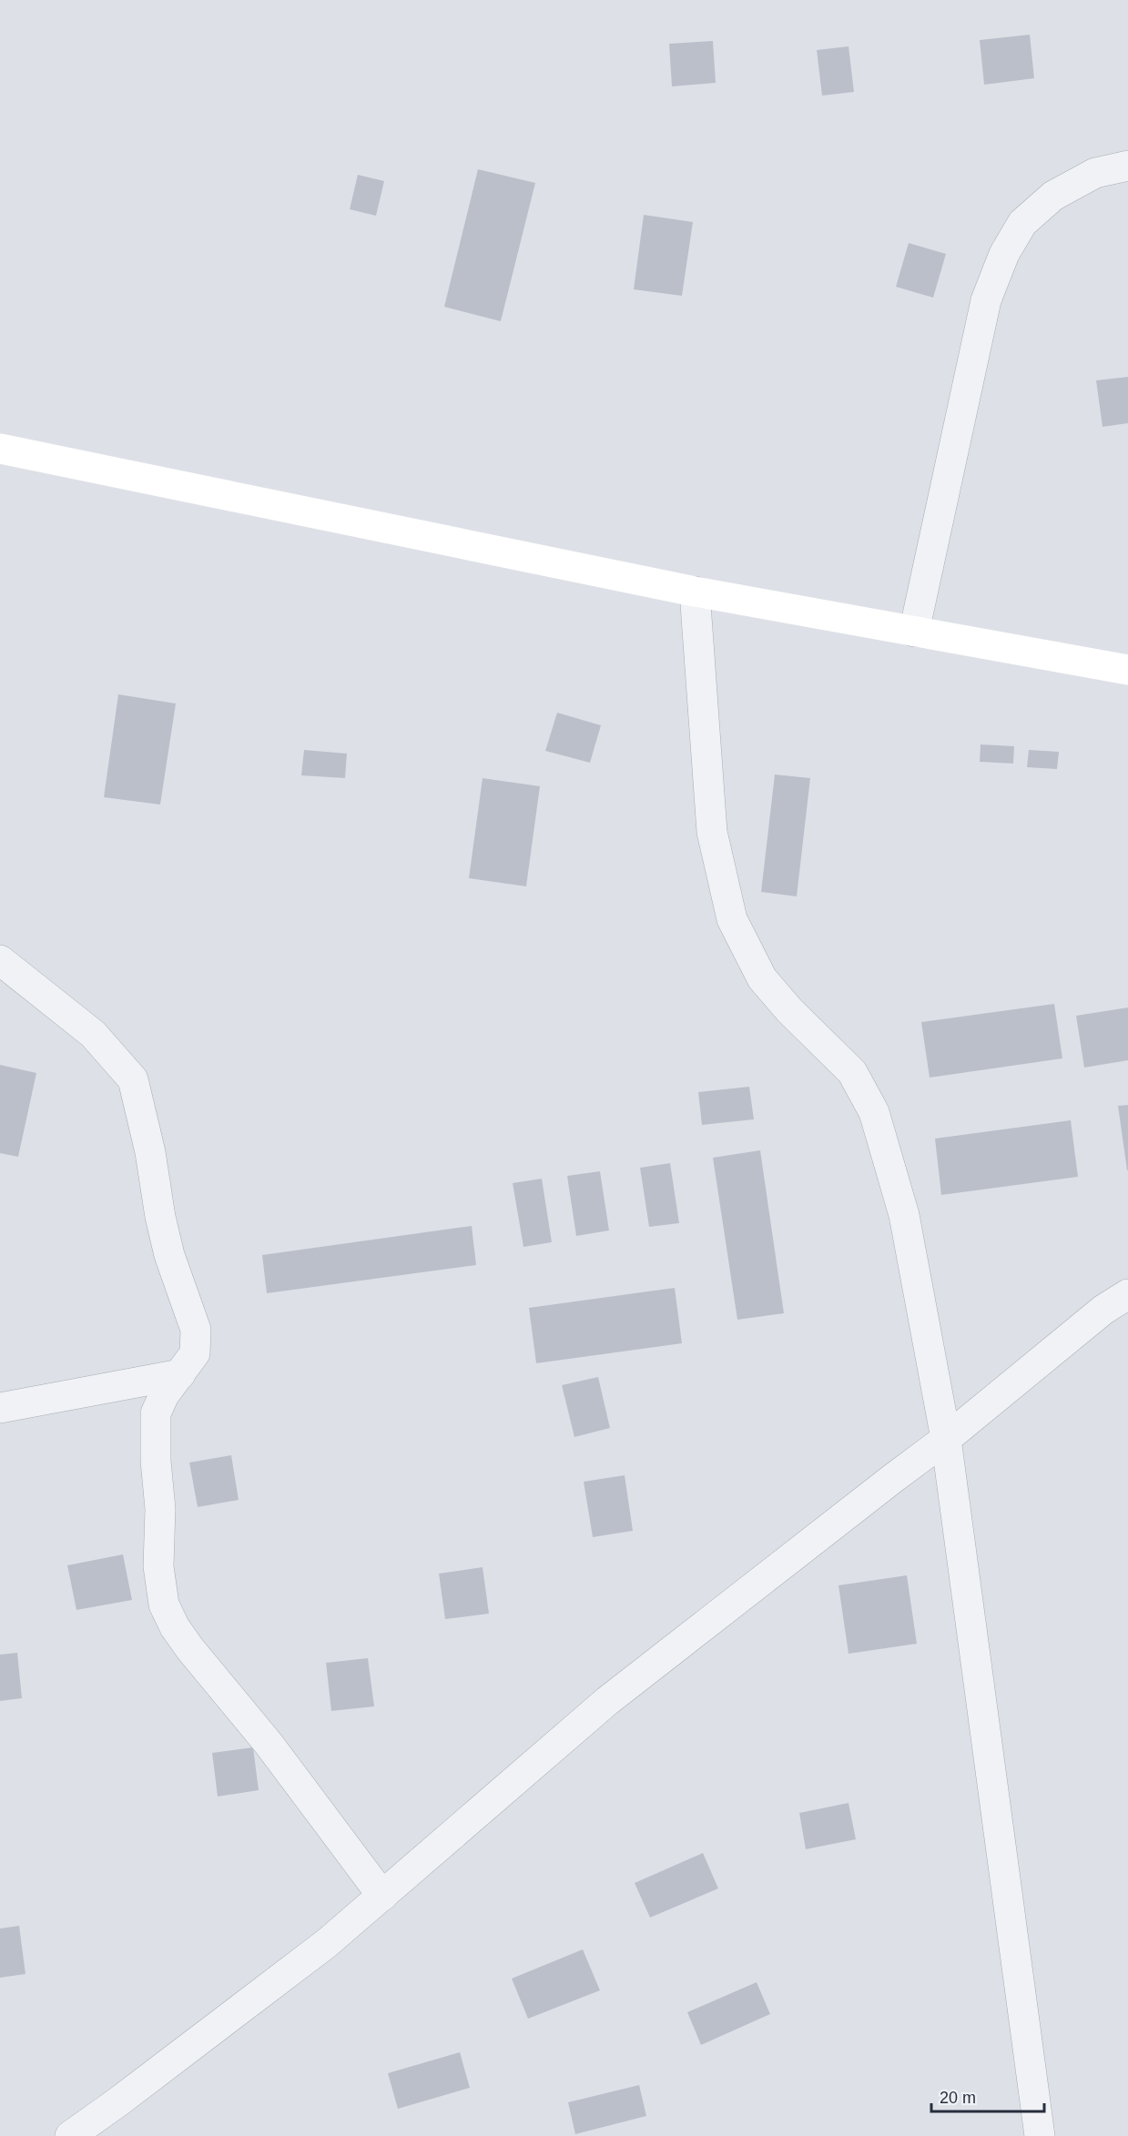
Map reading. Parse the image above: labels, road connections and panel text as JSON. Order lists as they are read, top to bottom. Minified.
{"scale_bar":"20 m"}
